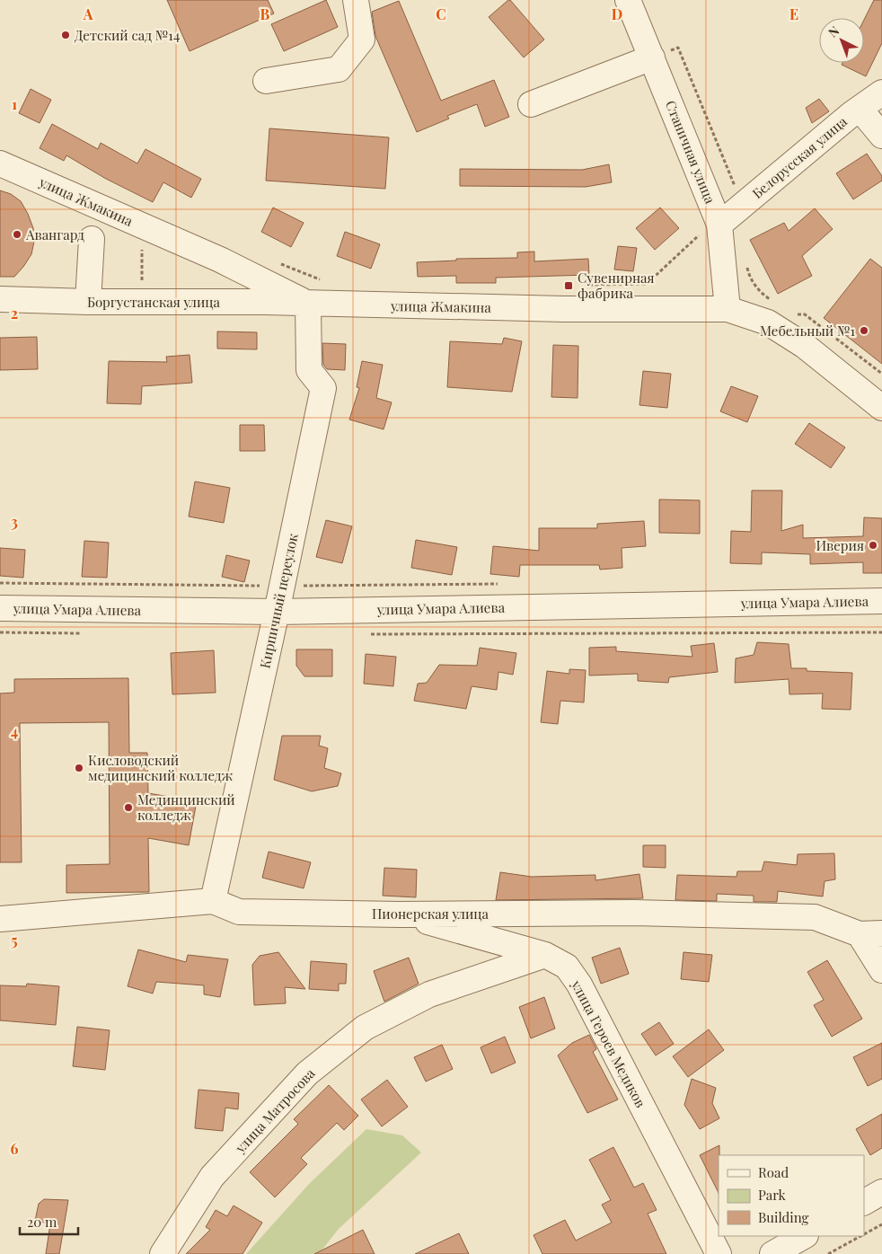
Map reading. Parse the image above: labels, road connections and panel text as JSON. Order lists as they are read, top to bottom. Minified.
{"streets":{"street":["Станичная улица","Белорусская улица","улица Жмакина","Боргустанская улица","Кирпичный переулок","улица Умара Алиева","Пионерская улица","улица Героев Медиков","улица Матросова"]},"crossings":[["Станичная улица","Белорусская улица"],["Станичная улица","улица Жмакина"],["улица Жмакина","Боргустанская улица"],["улица Жмакина","Кирпичный переулок"],["Боргустанская улица","Кирпичный переулок"],["Кирпичный переулок","улица Умара Алиева"],["Кирпичный переулок","Пионерская улица"],["Пионерская улица","улица Героев Медиков"],["улица Героев Медиков","улица Матросова"]],"places":{"other":["Детский сад №14","Авангард","Мебельный №1","Иверия","Кисловодский медицинский колледж","Мединцинский колледж"],"transit":["Сувенирная фабрика"]},"legend":["Road","Park","Building"],"scale_bar":"20 m","north":"top left","grid":{"columns":["A","B","C","D","E"],"rows":["1","2","3","4","5","6"]}}
